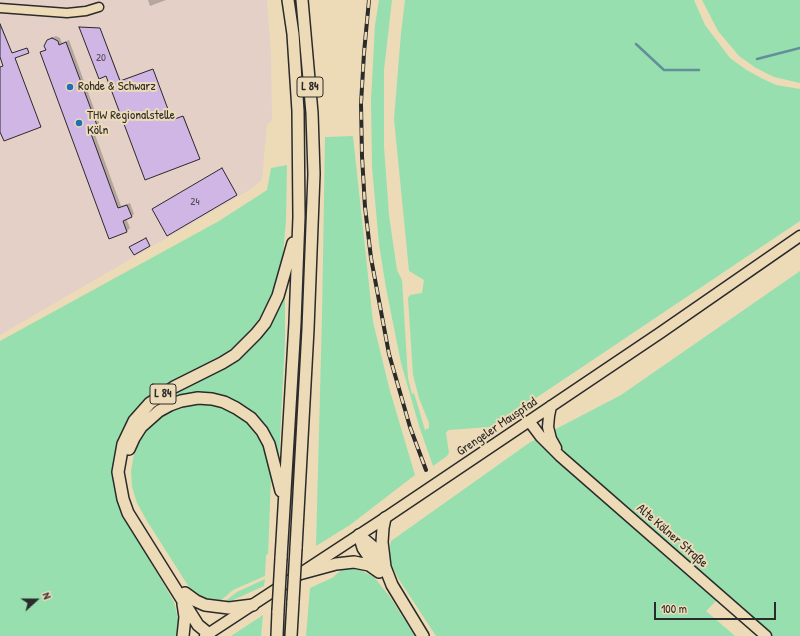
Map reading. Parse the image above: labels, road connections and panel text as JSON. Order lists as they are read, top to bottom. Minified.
{"streets":{"highway":["L 84"],"main road":["Grengeler Mauspfad","Alte Kölner Straße"]},"crossings":[["L 84","Grengeler Mauspfad"],["Grengeler Mauspfad","Alte Kölner Straße"]],"places":["Rohde & Schwarz","THW Regionalstelle Köln"],"house_numbers":["20","24"],"scale_bar":"100 m","north":"right"}
